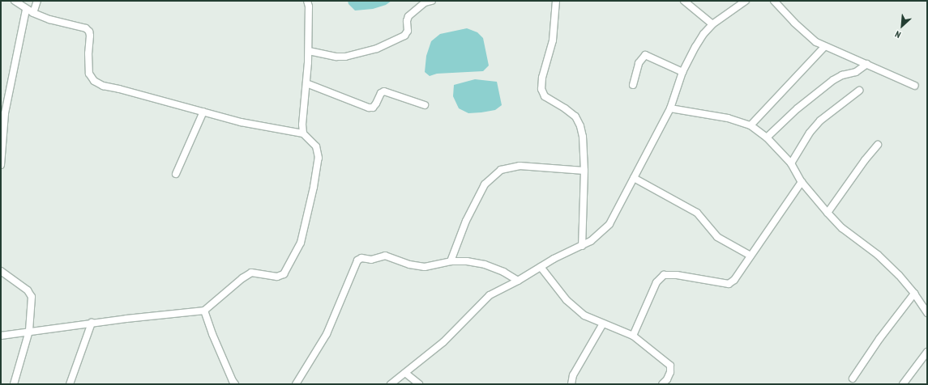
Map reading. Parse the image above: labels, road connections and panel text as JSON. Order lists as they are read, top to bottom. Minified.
{"north":"bottom left"}
